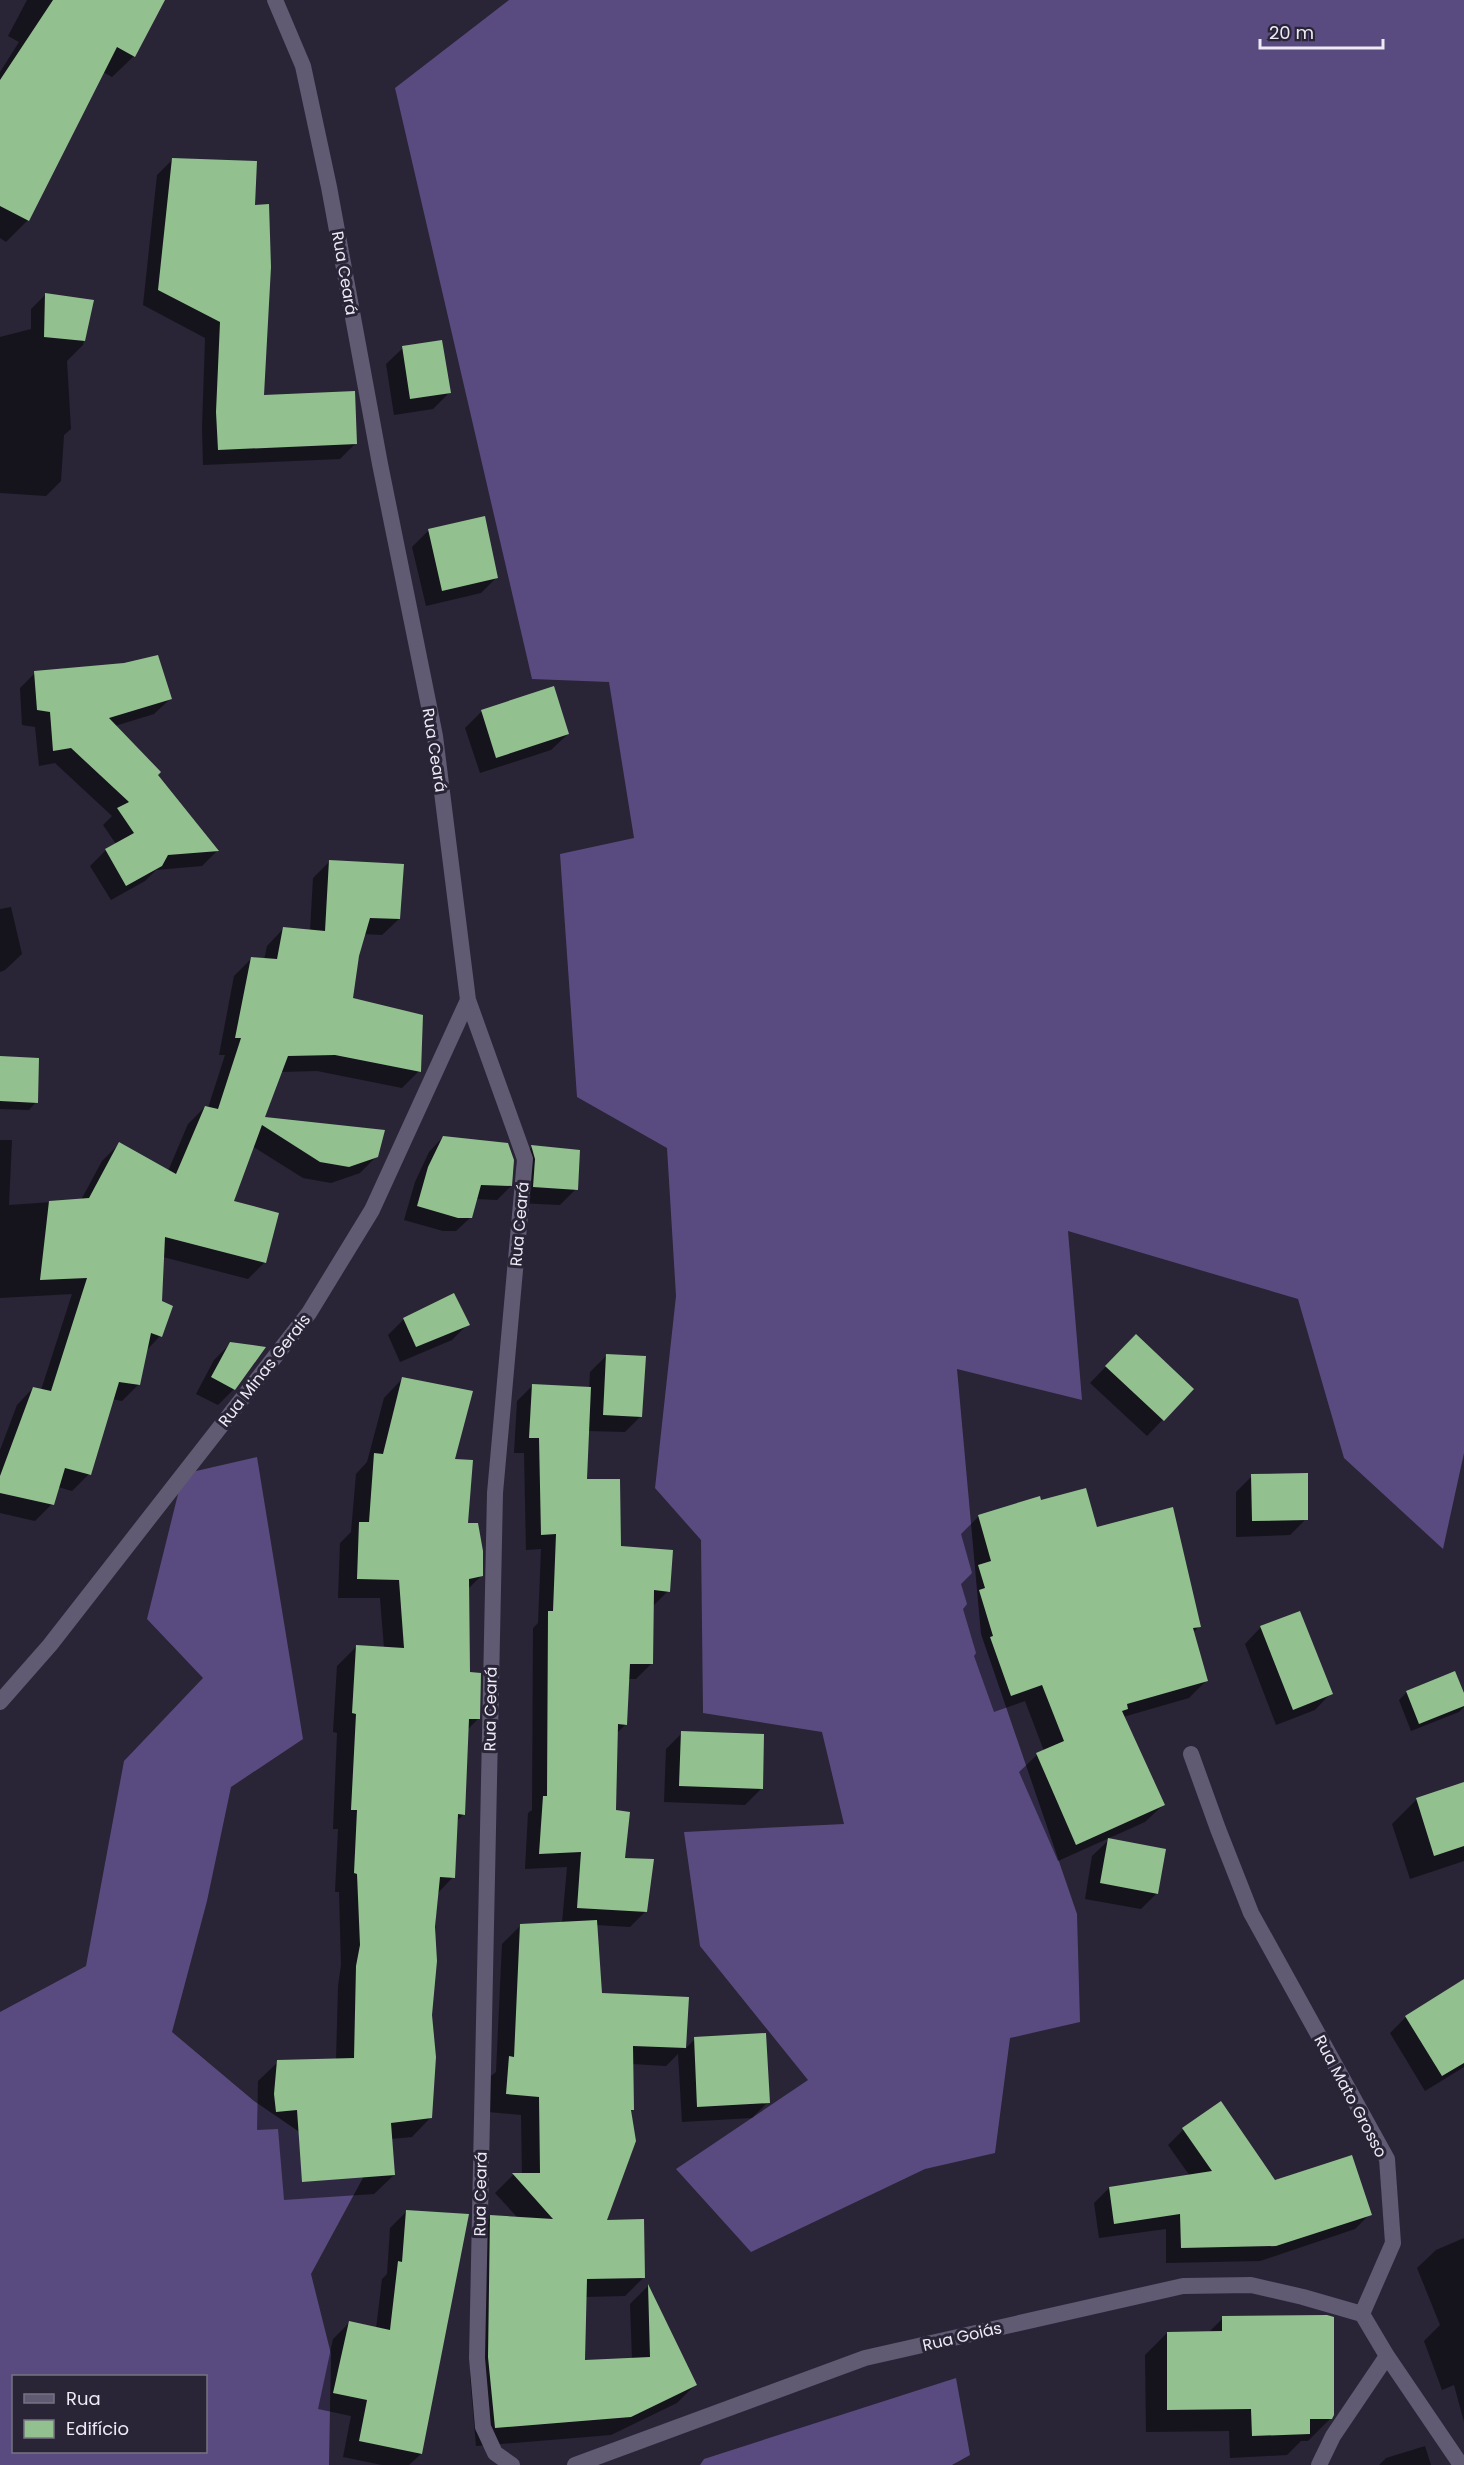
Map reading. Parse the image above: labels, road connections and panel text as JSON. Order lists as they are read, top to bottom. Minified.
{"streets":{"street":["Rua Ceará","Rua Minas Gerais","Rua Mato Grosso","Rua Goiás"]},"crossings":[["Rua Ceará","Rua Minas Gerais"],["Rua Mato Grosso","Rua Goiás"]],"legend":["Rua","Edifício"],"scale_bar":"20 m"}
